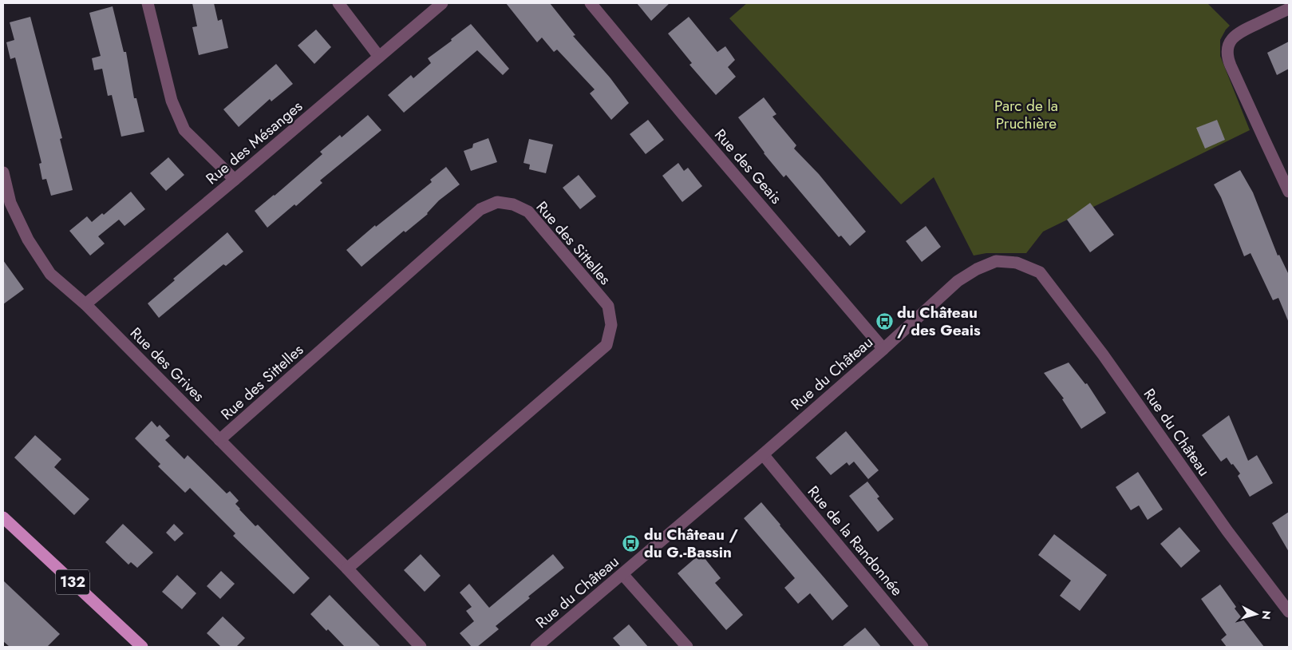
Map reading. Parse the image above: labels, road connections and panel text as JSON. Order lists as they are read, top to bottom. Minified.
{"streets":{"main road":["132"],"street":["Rue des Mésanges","Rue des Geais","Rue des Sittelles","Rue des Grives","Rue du Château","Rue de la Randonnée"]},"crossings":[["Rue des Mésanges","Rue des Grives"],["Rue des Geais","Rue du Château"],["Rue des Sittelles","Rue des Grives"],["Rue du Château","Rue de la Randonnée"]],"parks":["Parc de la Pruchière"],"places":{"bus stop":["du Château / des Geais","du Château / du G.-Bassin"]},"north":"right"}
